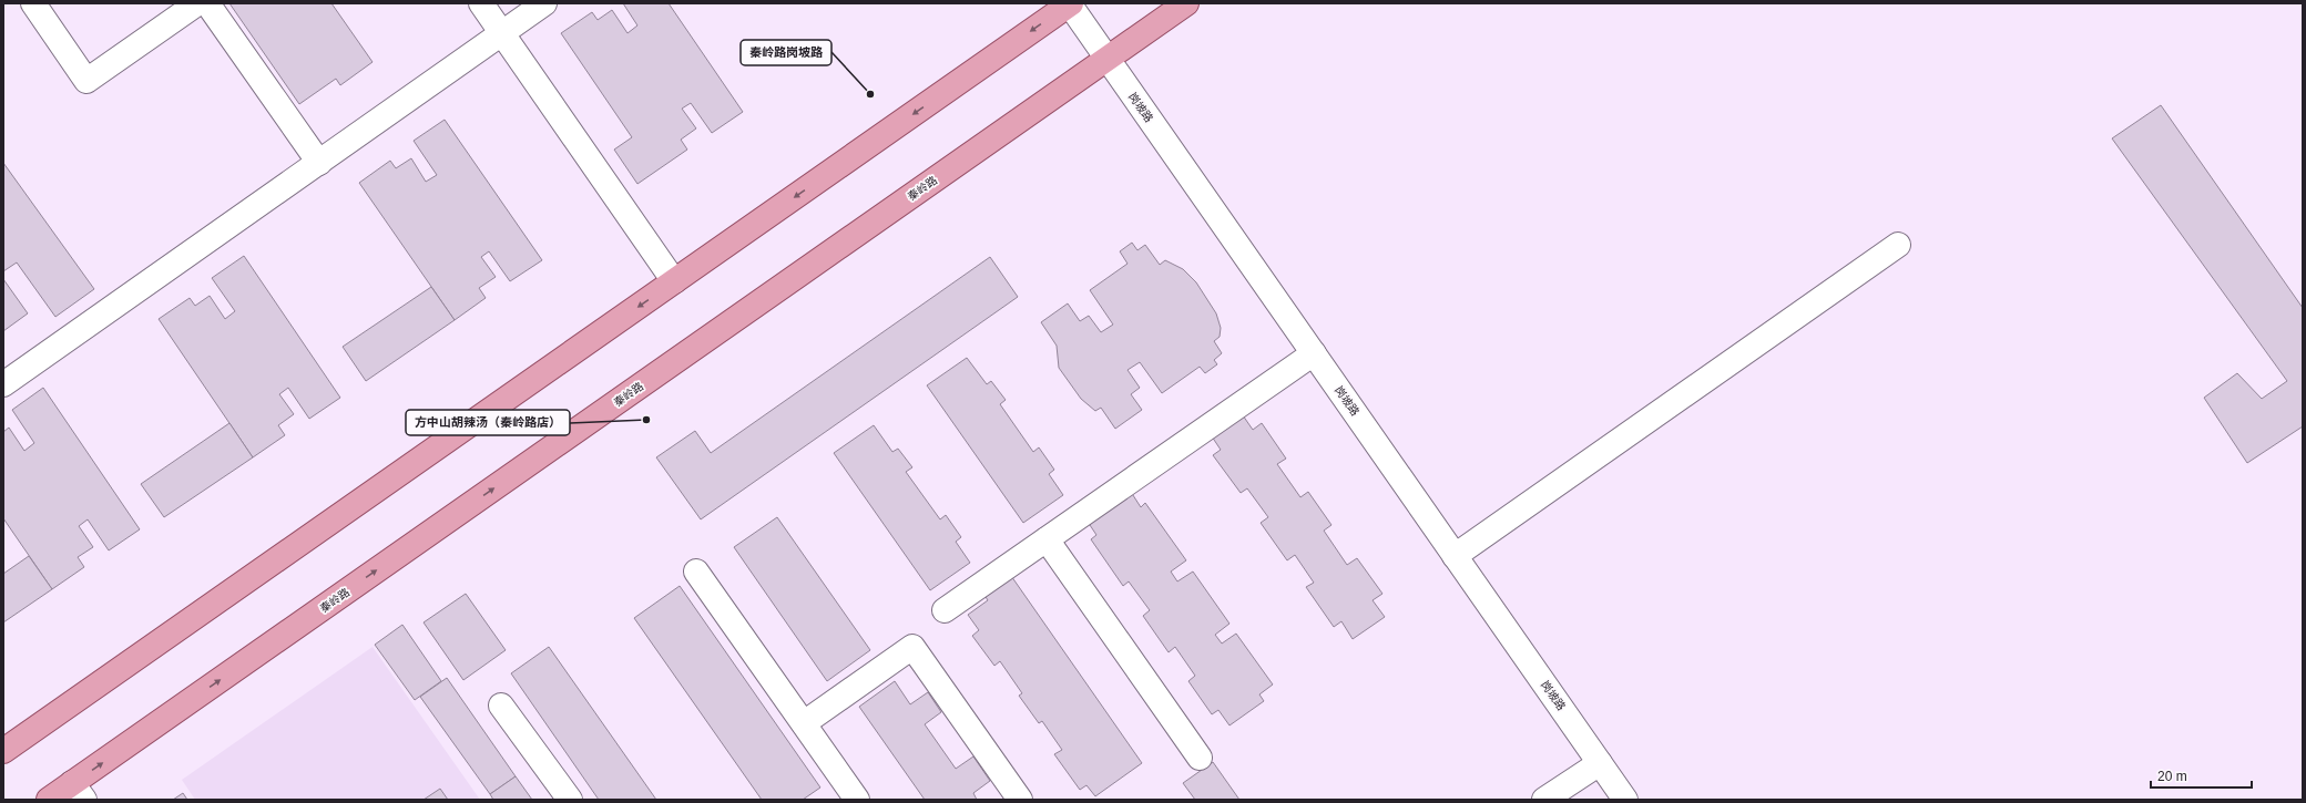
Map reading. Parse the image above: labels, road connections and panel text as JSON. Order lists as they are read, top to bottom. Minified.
{"streets":{"main road":["秦岭路"],"street":["岗坡路"]},"crossings":[["岗坡路","秦岭路"]],"places":["秦岭路岗坡路","方中山胡辣汤（秦岭路店）"],"scale_bar":"20 m"}
